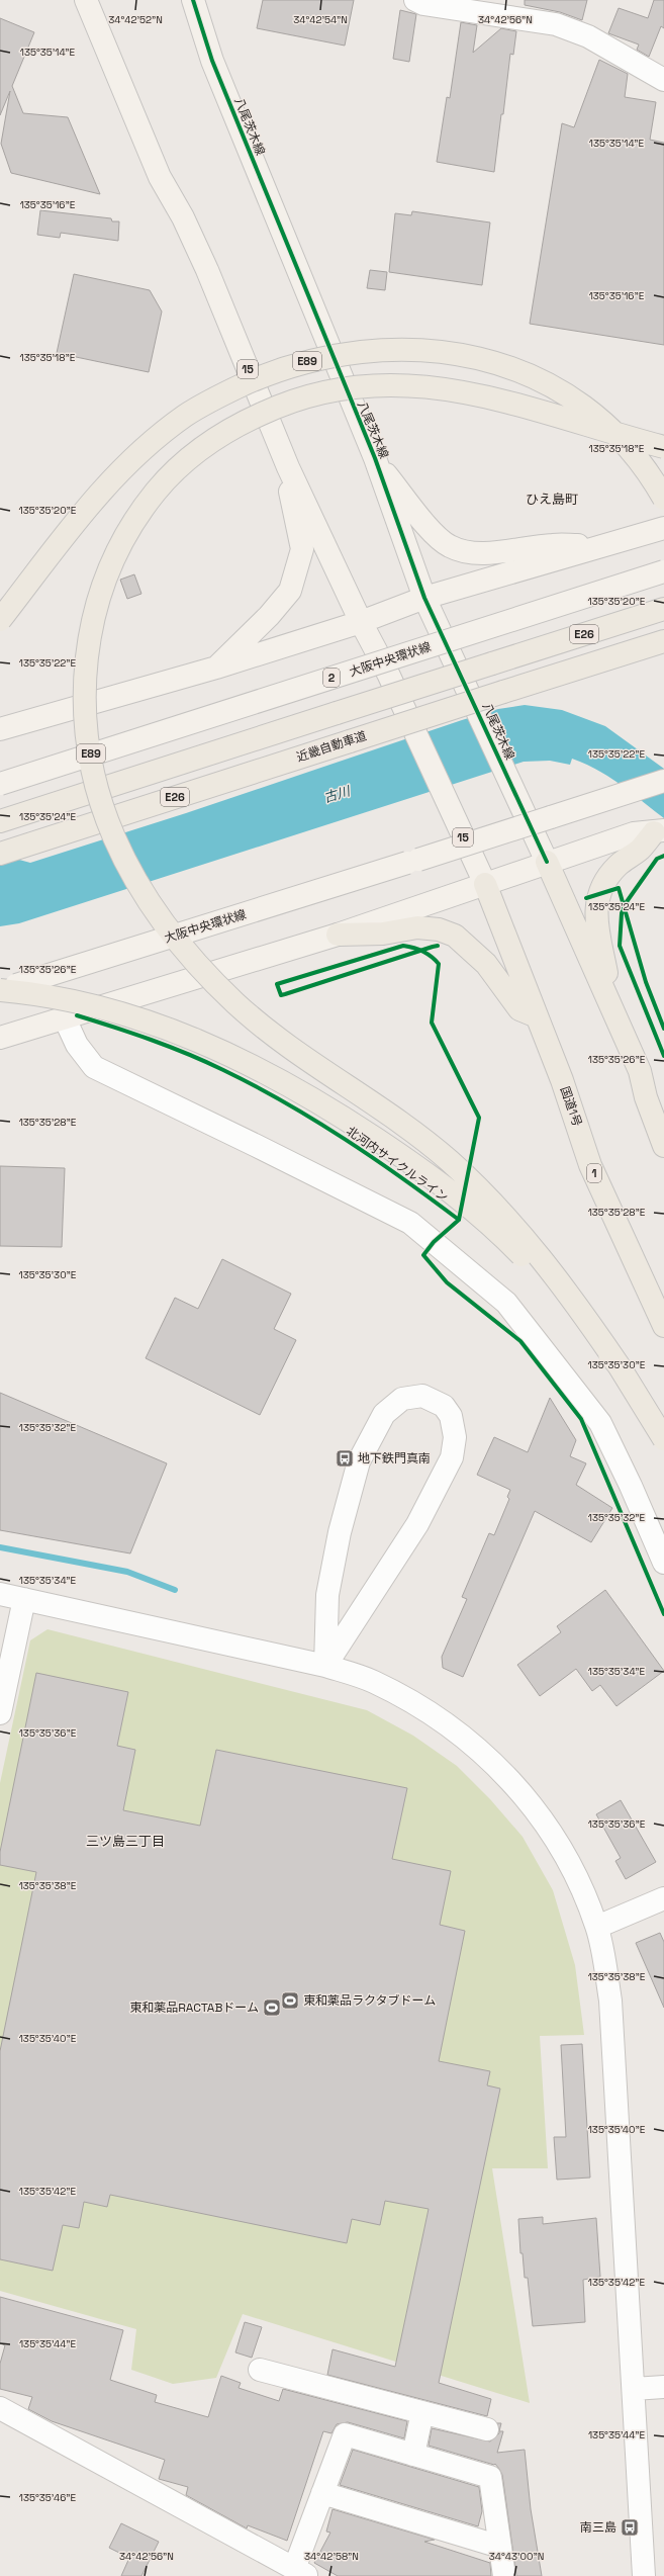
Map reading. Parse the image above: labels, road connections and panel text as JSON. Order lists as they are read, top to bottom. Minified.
{"streets":{"highway":["E89","E26","近畿自動車道","国道1号","1"],"main road":["八尾茨木線","15","大阪中央環状線","2"],"cycle path":["北河内サイクルライン"]},"crossings":[["E89","大阪中央環状線"],["15","国道1号"]],"districts":["ひえ島町","三ツ島三丁目"],"water":["古川"],"places":{"bus stop":["地下鉄門真南","南三島"],"sports":["東和薬品ラクタブドーム","東和薬品RACTABドーム"]},"coordinates":["34°42'52\"N","34°42'54\"N","34°42'56\"N","135°35'14\"E","135°35'16\"E","135°35'18\"E","135°35'20\"E","135°35'22\"E","135°35'24\"E","135°35'26\"E","135°35'28\"E","135°35'30\"E","135°35'32\"E","135°35'34\"E","135°35'36\"E","135°35'38\"E","135°35'40\"E","135°35'42\"E","135°35'44\"E","135°35'46\"E","34°42'58\"N","34°43'00\"N"]}
